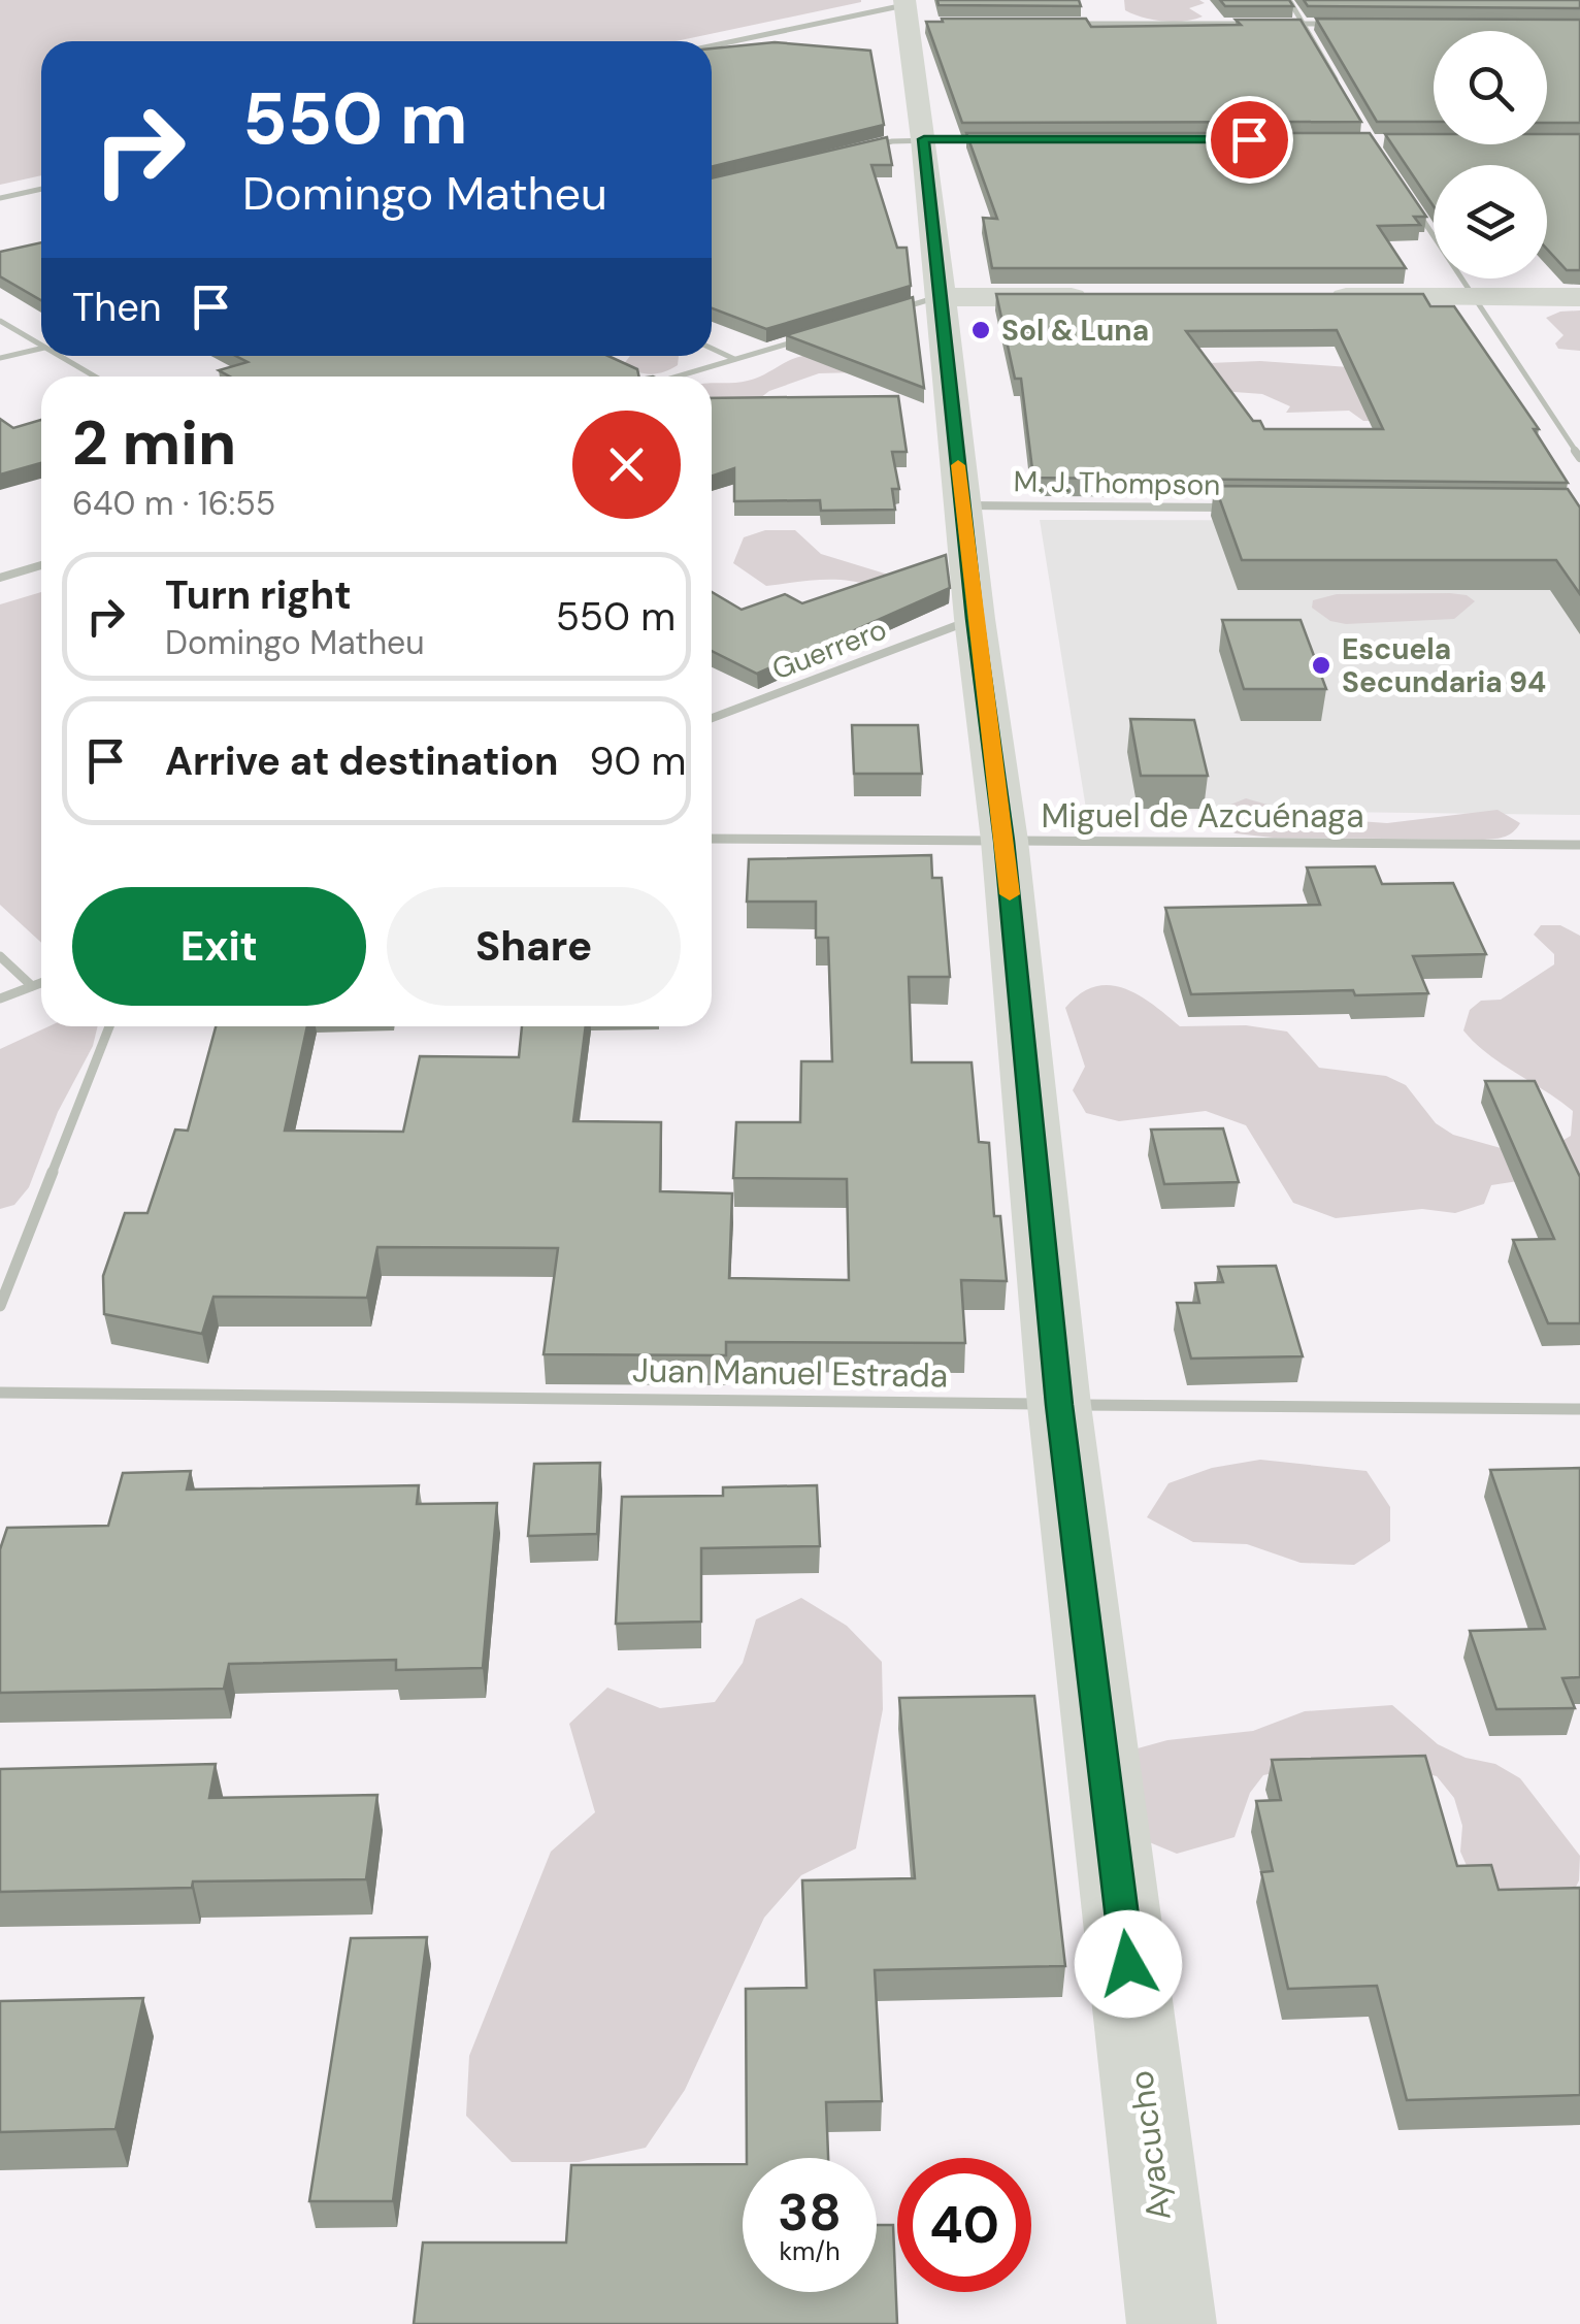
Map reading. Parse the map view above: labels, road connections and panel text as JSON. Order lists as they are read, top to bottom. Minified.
{"streets":{"street":["M. J. Thompson","Guerrero","Miguel de Azcuénaga","Juan Manuel Estrada","Ayacucho"]},"crossings":[["M. J. Thompson","Ayacucho"],["Guerrero","Ayacucho"],["Miguel de Azcuénaga","Ayacucho"],["Juan Manuel Estrada","Ayacucho"]],"places":["Sol & Luna","Escuela Secundaria 94"],"page":{"turn":["550 m","Domingo Matheu"],"then":"Then","heading":["2 min","640 m · 16:55"],"list":[{"name":"Turn right","note":"Domingo Matheu","value":"550 m"},{"name":"Arrive at destination","value":"90 m"}],"buttons":["Exit","Share"],"speed":"38 km/h","limit":"40"}}
